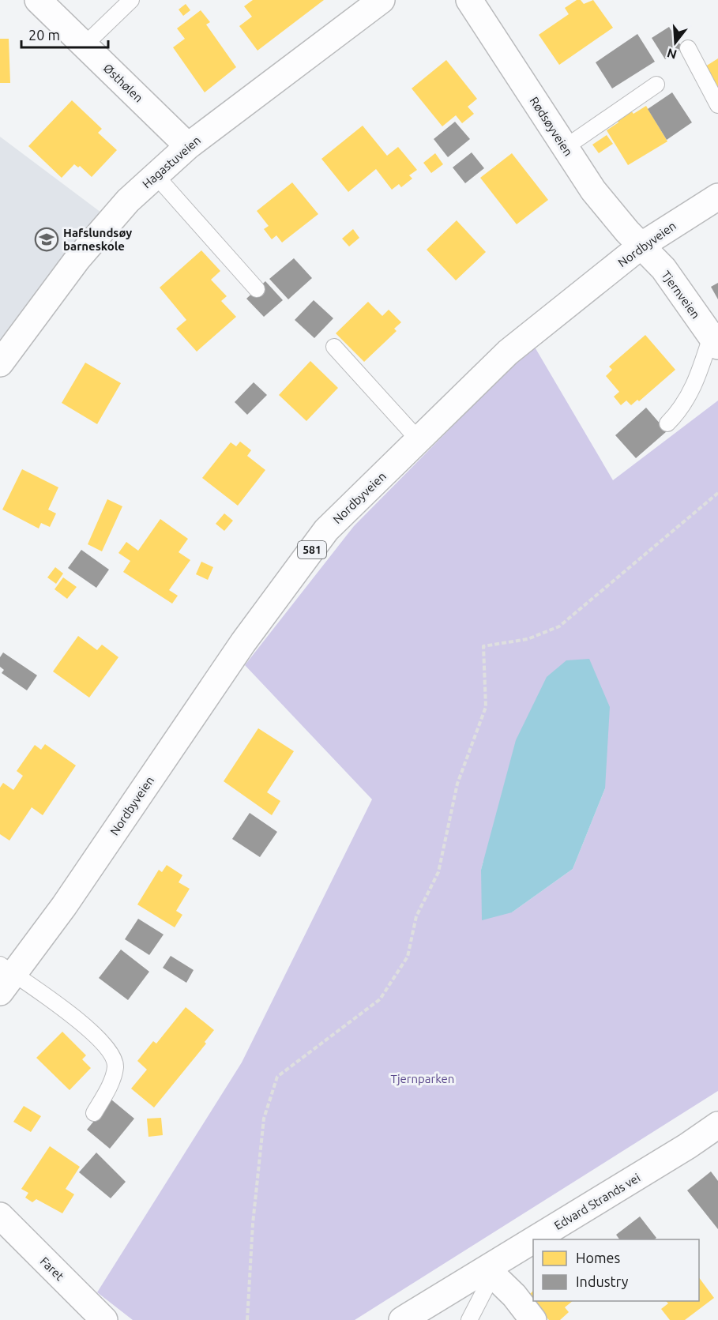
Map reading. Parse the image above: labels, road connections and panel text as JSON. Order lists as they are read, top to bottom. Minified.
{"streets":{"street":["Østhølen","Rødsøyveien","Hagastuveien","Nordbyveien","Tjernveien","581","Edvard Strands vei","Faret"]},"crossings":[["Østhølen","Hagastuveien"],["Rødsøyveien","Nordbyveien"],["Rødsøyveien","Tjernveien"],["Nordbyveien","Tjernveien"]],"parks":["Tjernparken"],"places":{"school or university":["Hafslundsøy barneskole"]},"legend":["Homes","Industry"],"scale_bar":"20 m","north":"bottom"}
